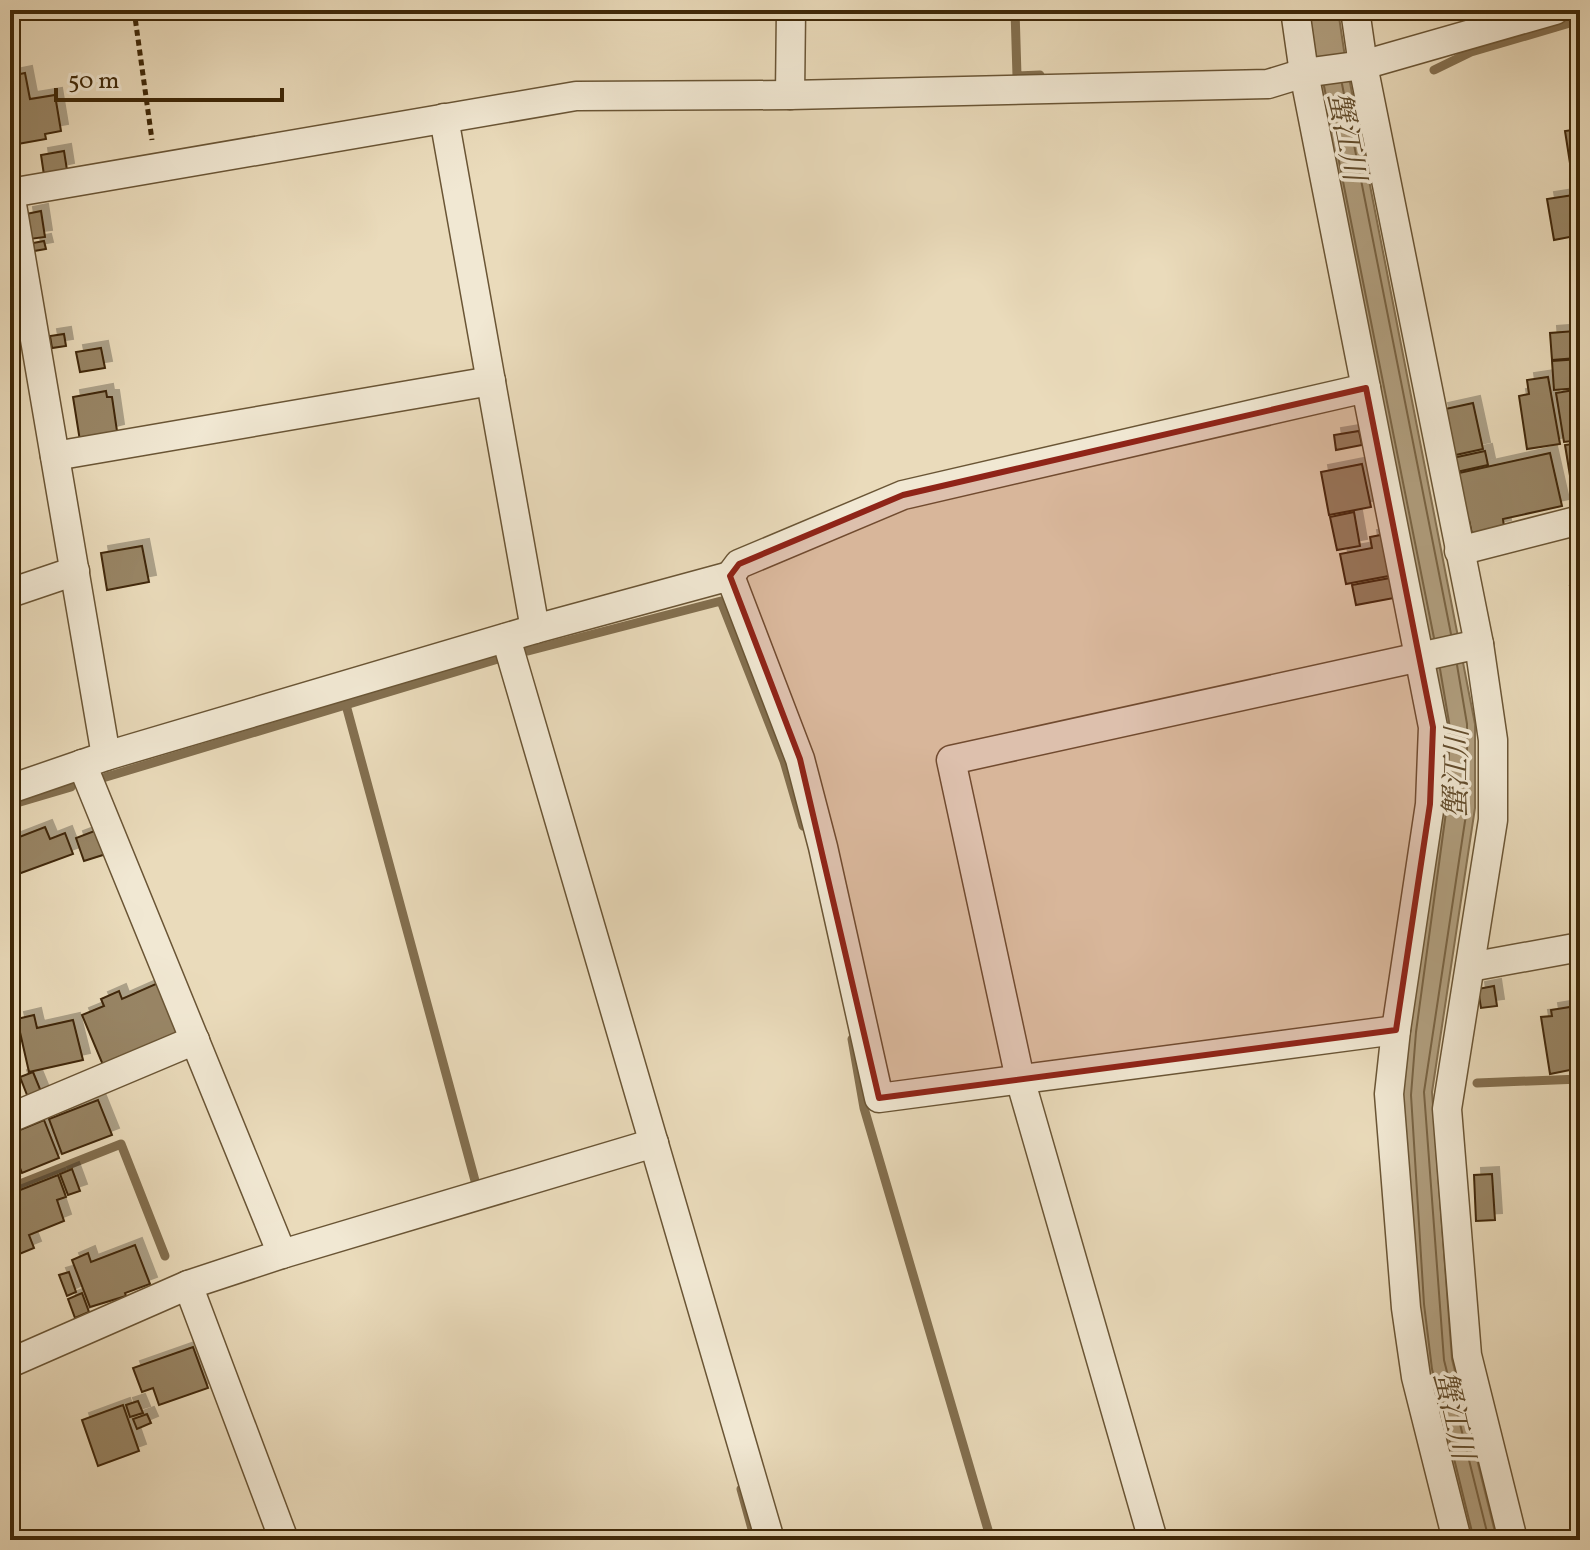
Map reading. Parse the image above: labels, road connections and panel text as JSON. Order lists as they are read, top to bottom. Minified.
{"water":["蟹江川"],"scale_bar":"50 m"}
